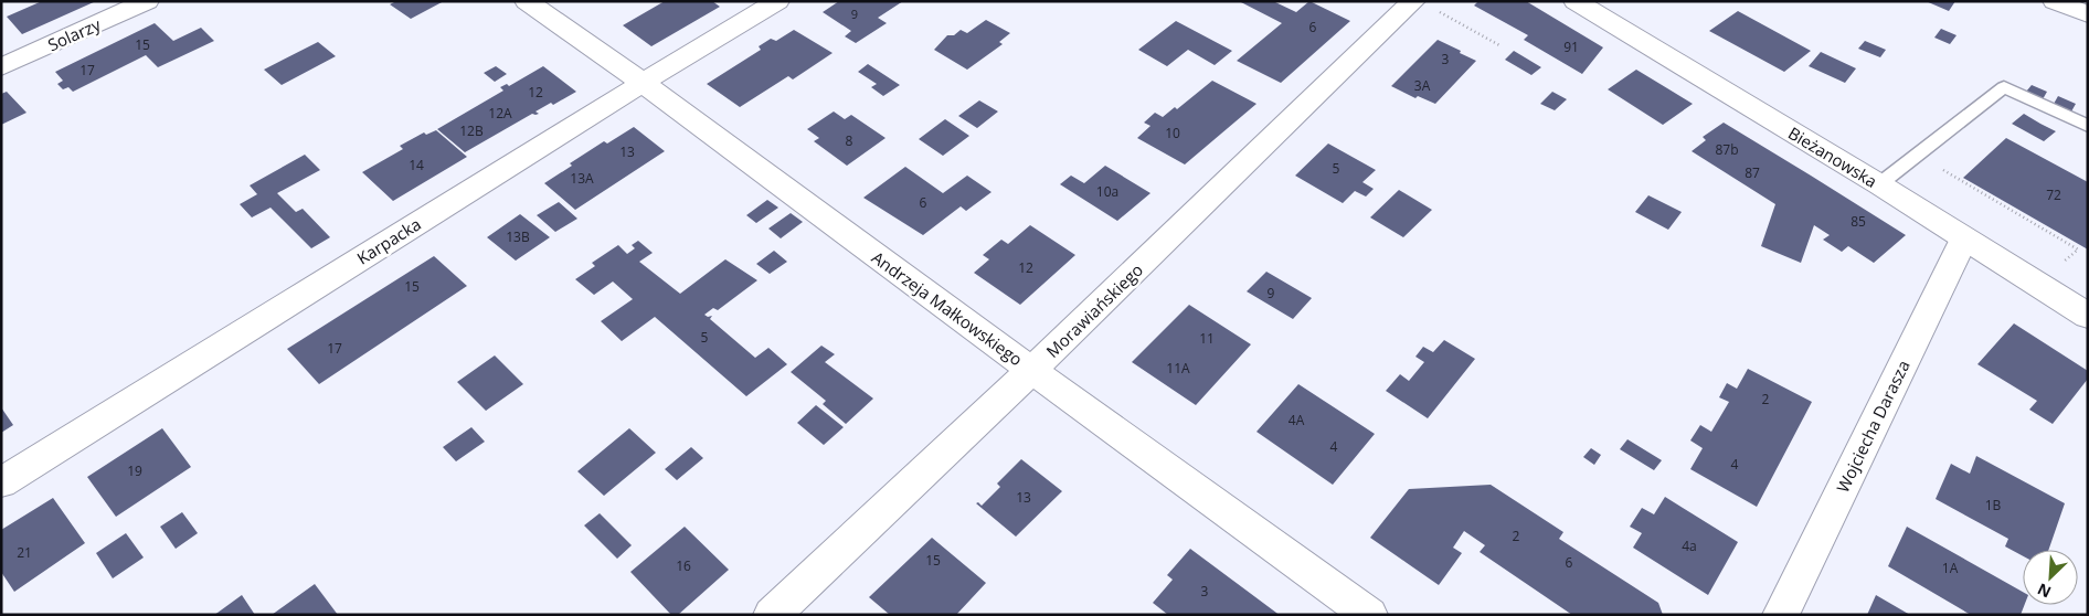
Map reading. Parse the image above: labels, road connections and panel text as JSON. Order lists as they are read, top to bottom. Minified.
{"streets":{"street":["Solarzy","Bieżanowska","Karpacka","Andrzeja Małkowskiego","Morawiańskiego","Wojciecha Darasza"]},"crossings":[["Bieżanowska","Wojciecha Darasza"],["Karpacka","Andrzeja Małkowskiego"],["Andrzeja Małkowskiego","Morawiańskiego"]],"house_numbers":["9","6","15","91","3","17","3A","12","12A","12B","10","8","87b","13","14","5","87","13A","10a","72","6","85","13B","12","15","9","5","11","17","11A","2","4A","4","4","19","13","1B","2","4a","21","15","6","16","1A","3"],"north":"bottom left"}
